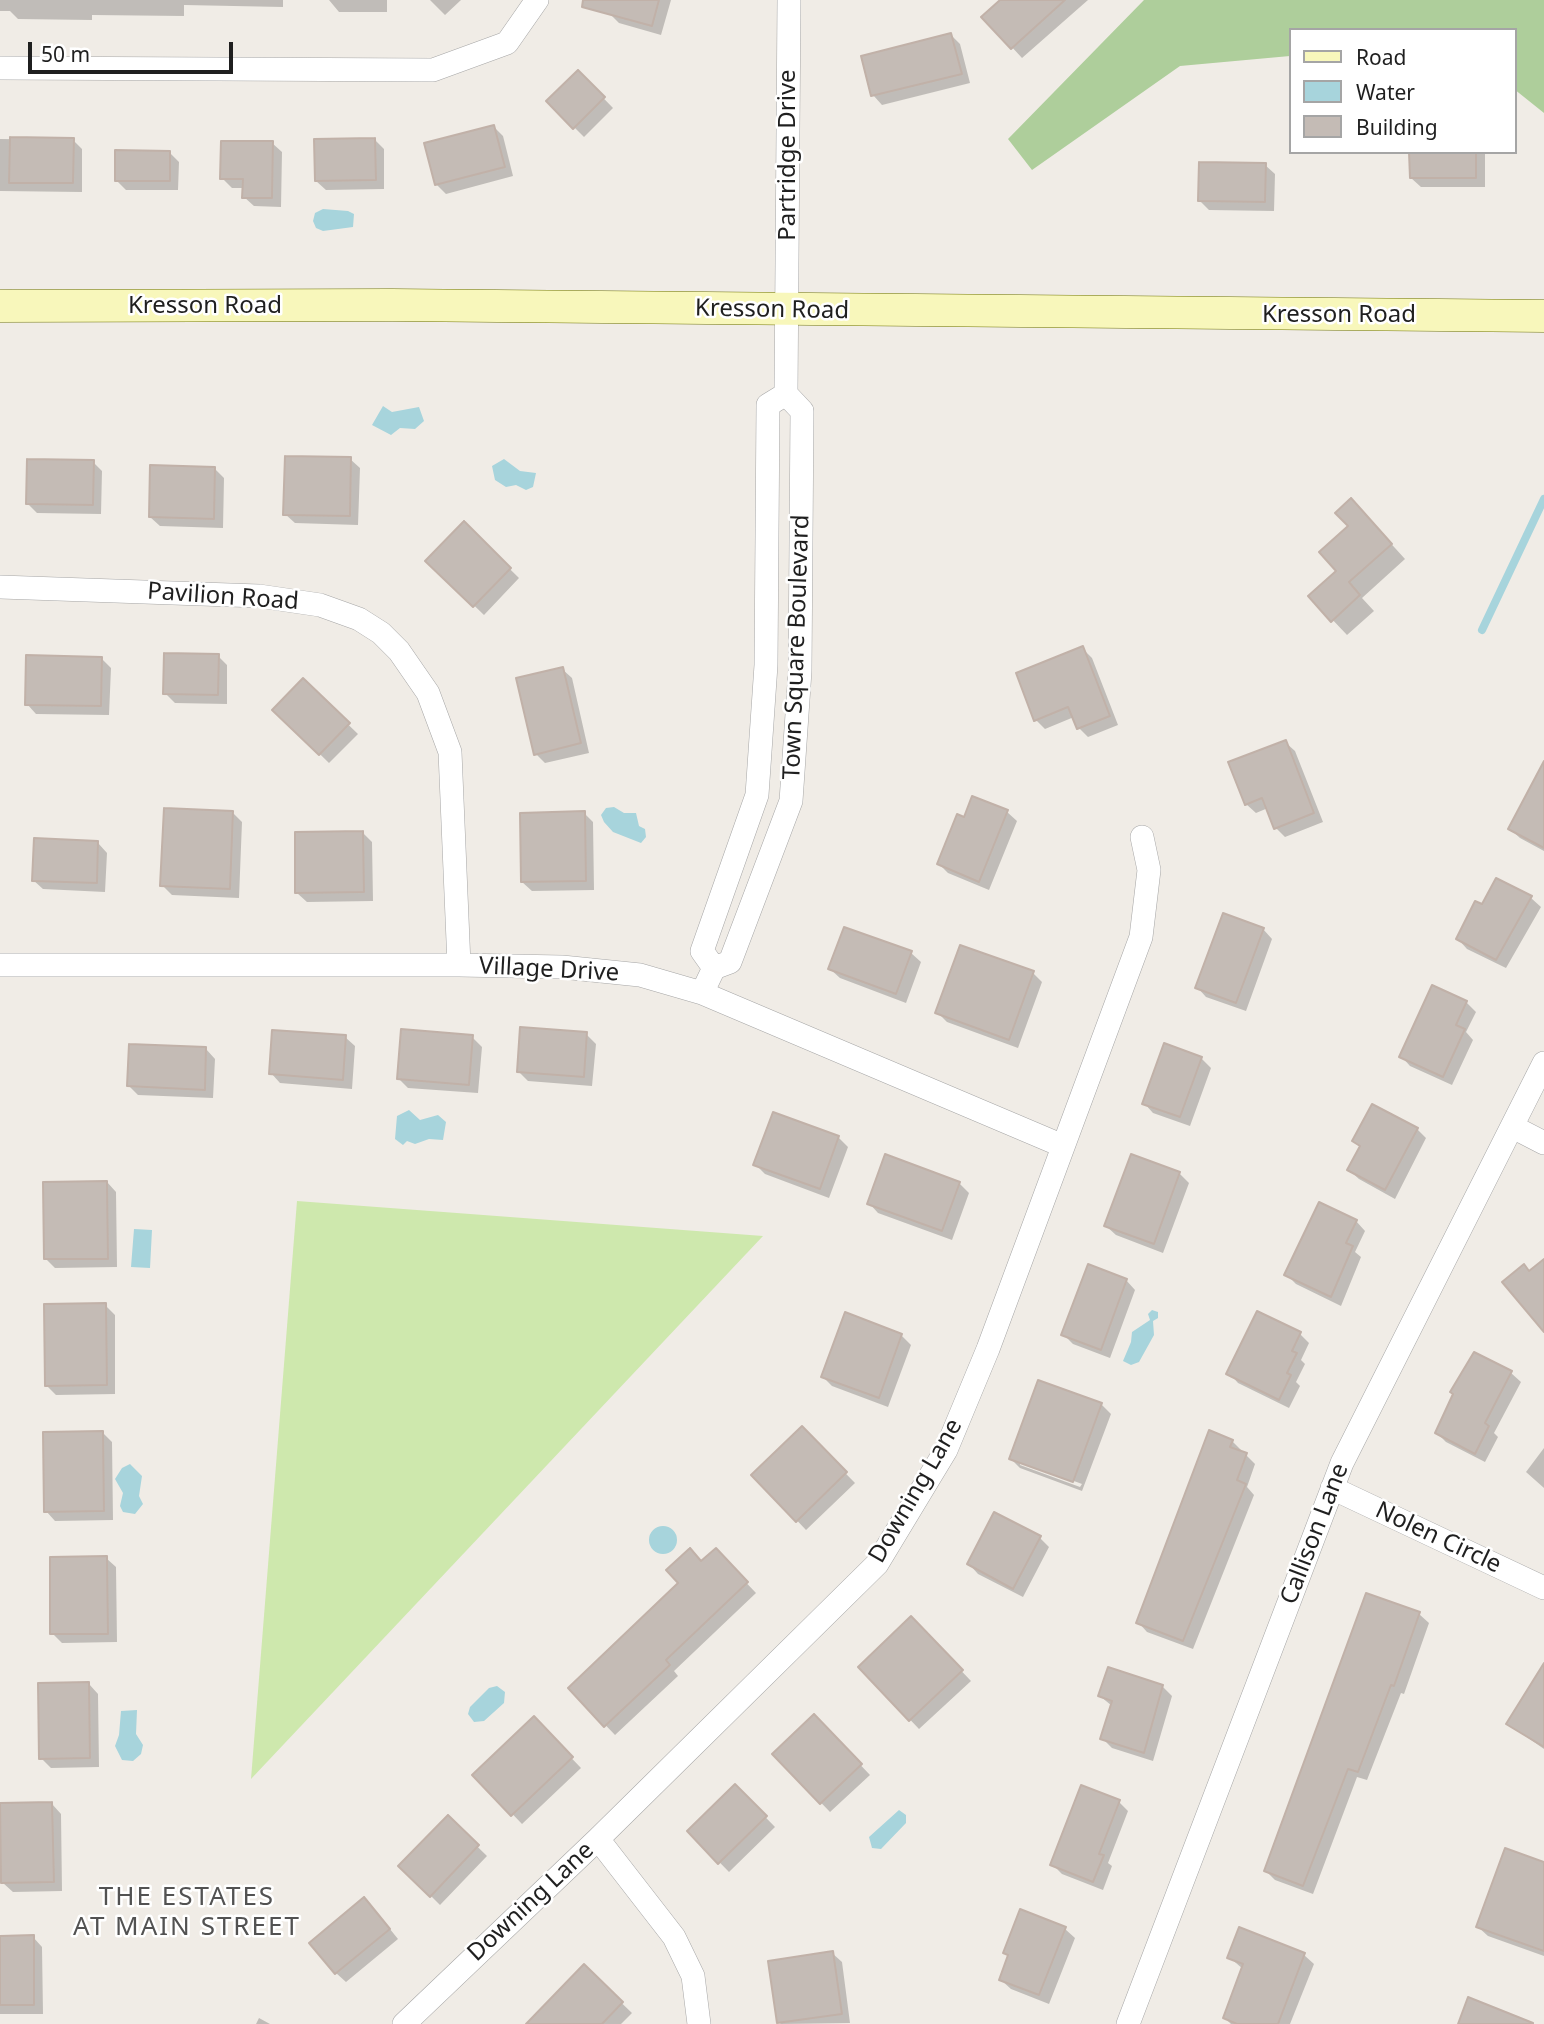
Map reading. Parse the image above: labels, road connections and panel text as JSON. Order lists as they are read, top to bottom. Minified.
{"streets":{"main road":["Kresson Road"],"street":["Partridge Drive","Pavilion Road","Town Square Boulevard","Village Drive","Downing Lane","Callison Lane","Nolen Circle"]},"crossings":[["Partridge Drive","Kresson Road"],["Pavilion Road","Village Drive"],["Town Square Boulevard","Village Drive"],["Village Drive","Downing Lane"],["Callison Lane","Nolen Circle"]],"districts":["THE ESTATES AT MAIN STREET"],"legend":["Road","Water","Building"],"scale_bar":"50 m"}
